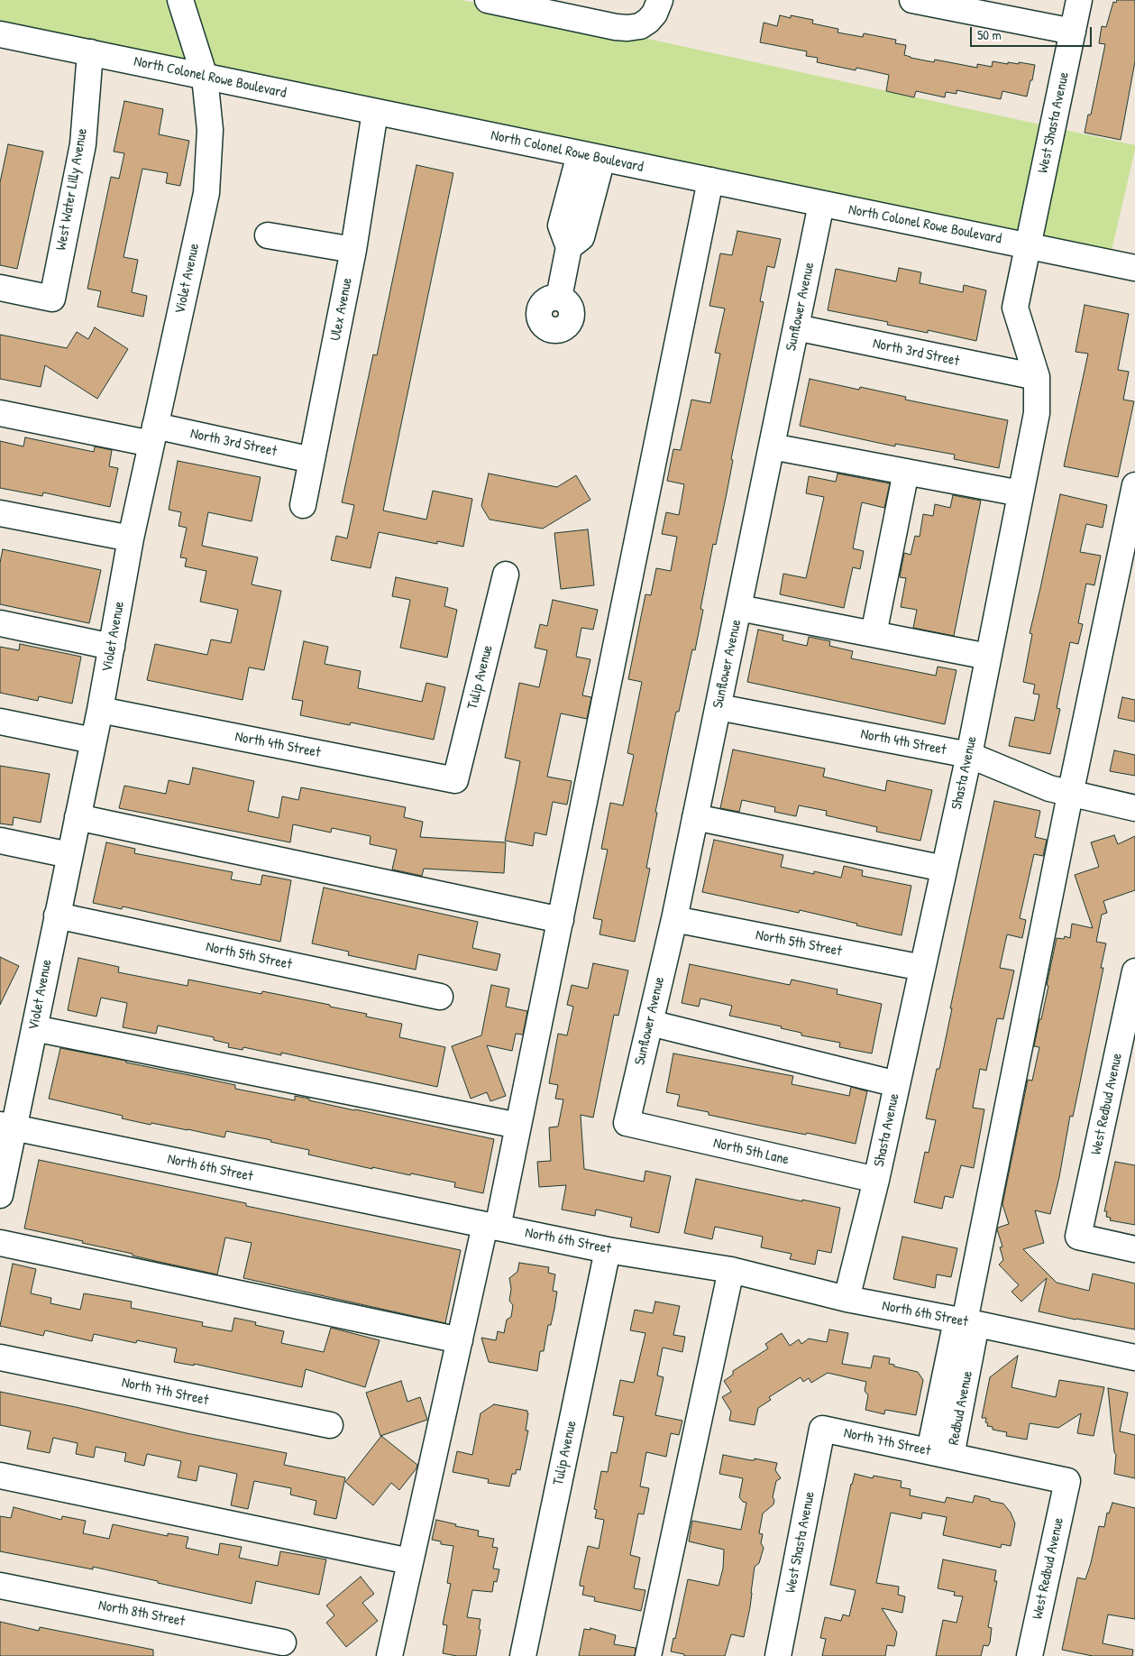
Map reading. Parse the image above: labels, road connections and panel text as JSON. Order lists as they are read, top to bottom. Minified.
{"streets":{"street":["North Colonel Rowe Boulevard","West Shasta Avenue","West Water Lilly Avenue","Violet Avenue","Sunflower Avenue","Ulex Avenue","North 3rd Street","Tulip Avenue","North 4th Street","Shasta Avenue","North 5th Street","West Redbud Avenue","North 5th Lane","North 6th Street","North 7th Street","Redbud Avenue","North 8th Street"]},"crossings":[["North Colonel Rowe Boulevard","West Shasta Avenue"],["North Colonel Rowe Boulevard","West Water Lilly Avenue"],["North Colonel Rowe Boulevard","Violet Avenue"],["North Colonel Rowe Boulevard","Sunflower Avenue"],["North Colonel Rowe Boulevard","Ulex Avenue"],["North Colonel Rowe Boulevard","Shasta Avenue"],["West Shasta Avenue","Shasta Avenue"],["West Shasta Avenue","North 7th Street"],["Violet Avenue","North 3rd Street"],["Violet Avenue","North 4th Street"],["Violet Avenue","North 5th Street"],["Violet Avenue","North 6th Street"],["Sunflower Avenue","North 3rd Street"],["Sunflower Avenue","North 4th Street"],["Sunflower Avenue","North 5th Street"],["Sunflower Avenue","North 5th Lane"],["Ulex Avenue","North 3rd Street"],["North 3rd Street","Shasta Avenue"],["Tulip Avenue","North 4th Street"],["Tulip Avenue","North 6th Street"],["North 4th Street","Shasta Avenue"],["North 4th Street","Redbud Avenue"],["Shasta Avenue","North 5th Street"],["Shasta Avenue","North 5th Lane"],["Shasta Avenue","North 6th Street"],["West Redbud Avenue","Redbud Avenue"],["North 6th Street","Redbud Avenue"],["North 7th Street","Redbud Avenue"]],"scale_bar":"50 m"}
